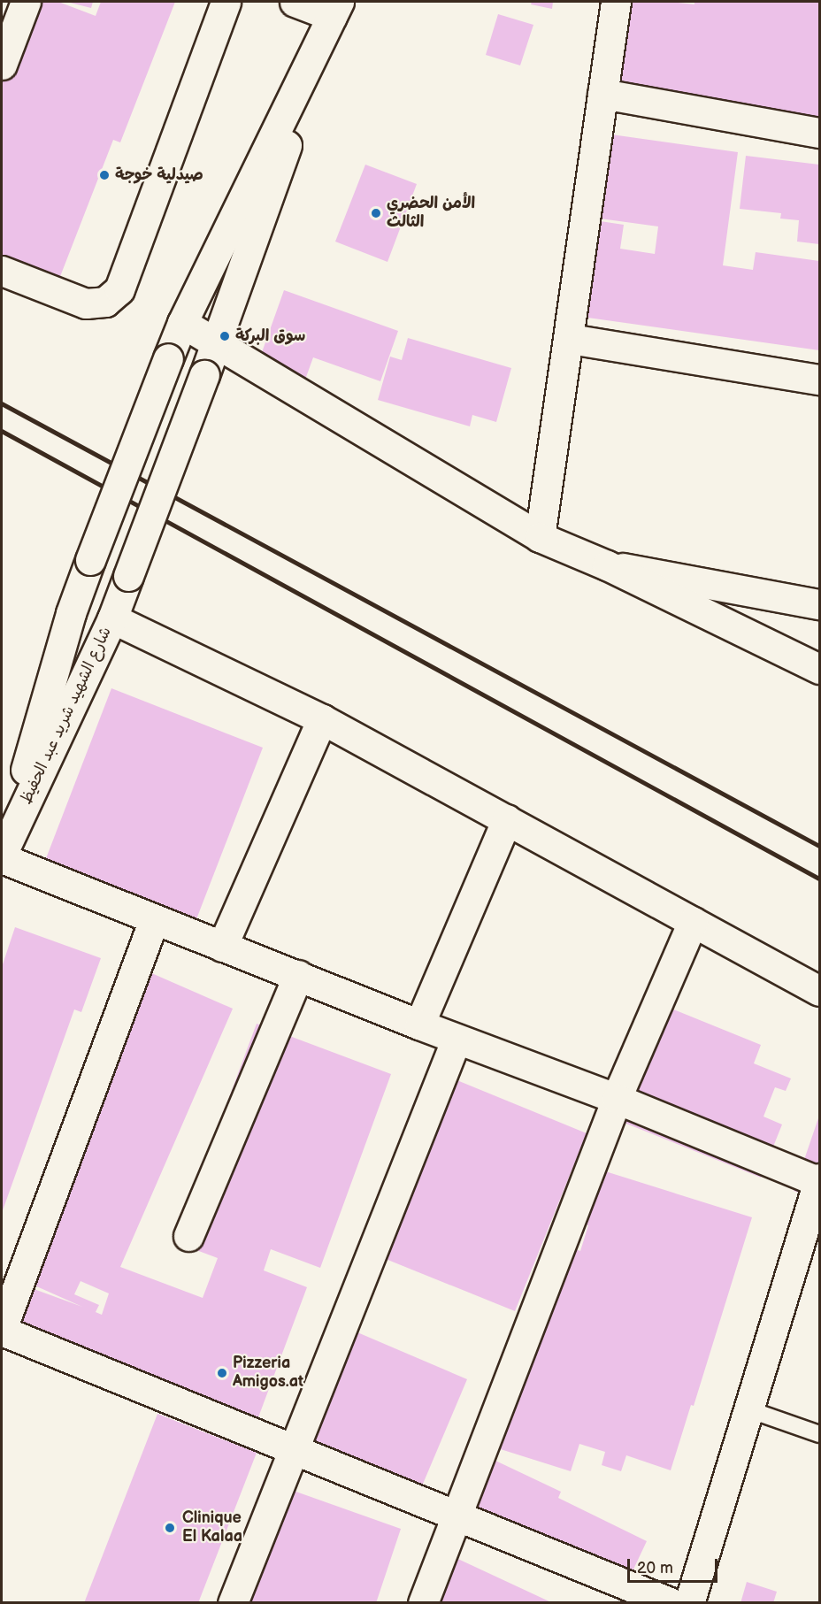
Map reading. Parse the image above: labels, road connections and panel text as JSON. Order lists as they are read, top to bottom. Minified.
{"streets":{"street":["شارع الشهيد شريد عبد الحفيظ"]},"places":["صيدلية خوجة","الأمن الحضري الثالث","سوق البركة","Pizzeria Amigos.at","Clinique El Kalaa"],"scale_bar":"20 m"}
